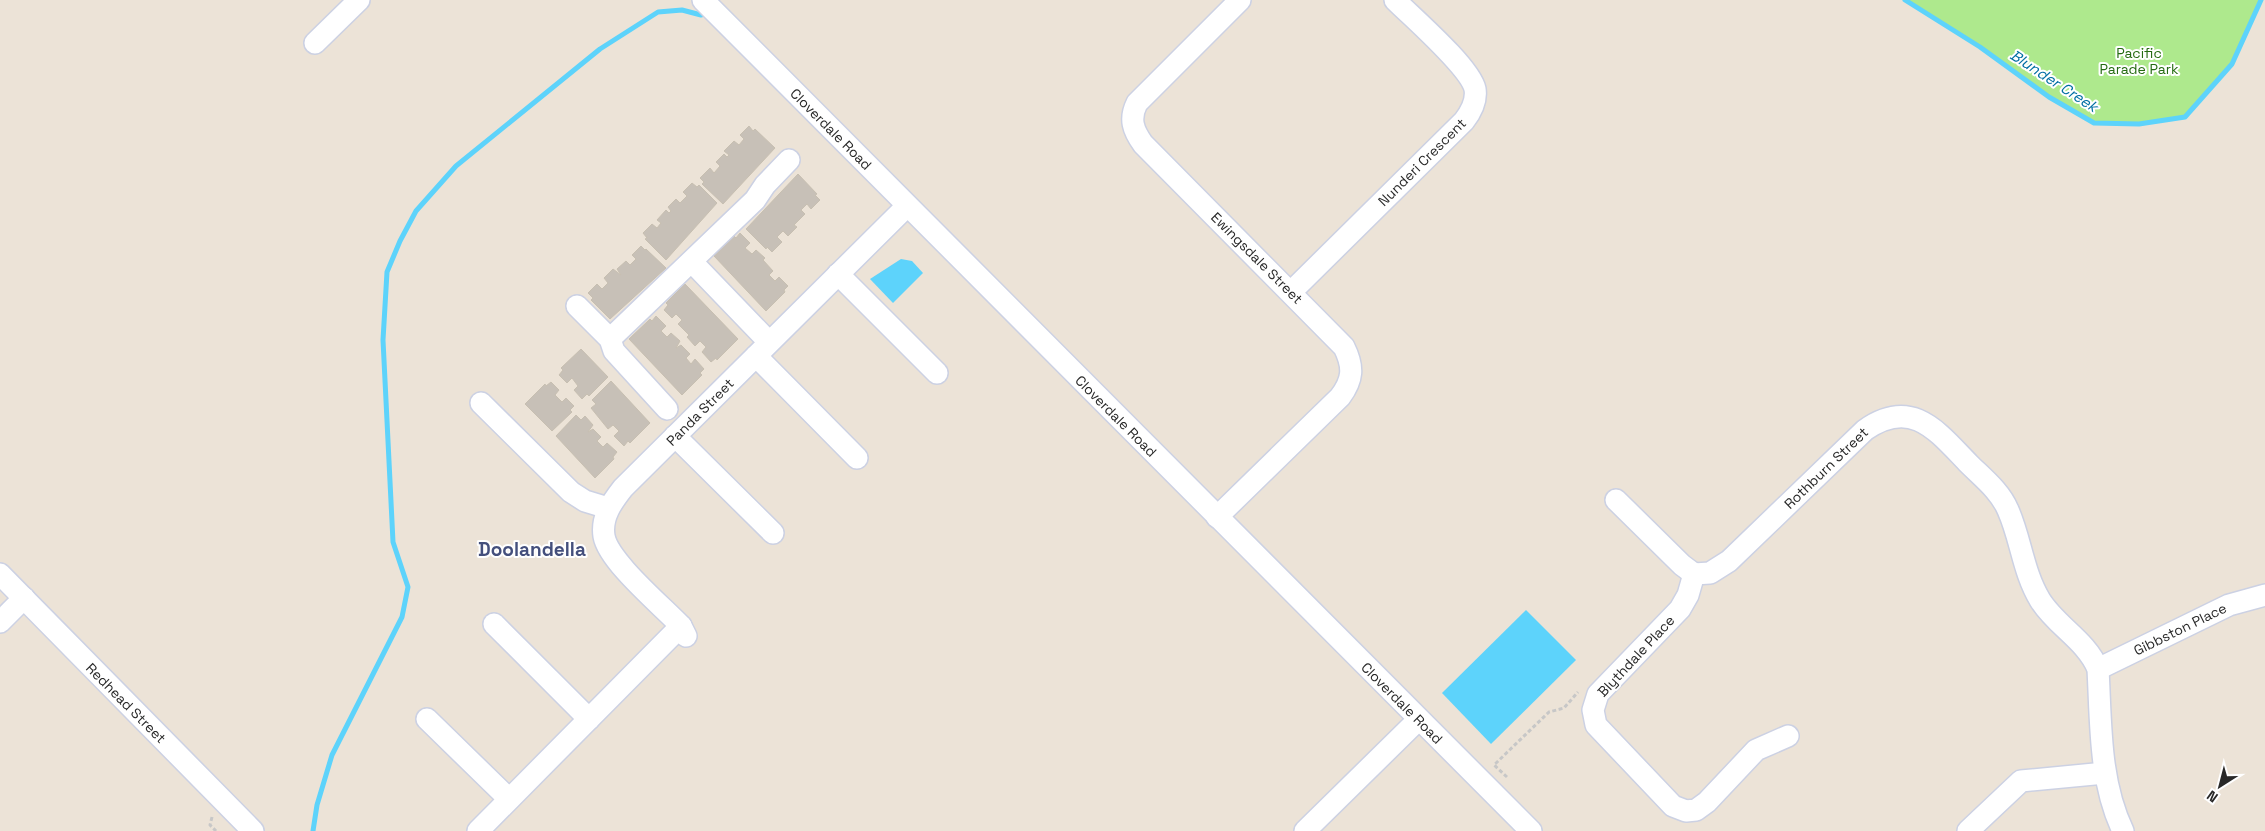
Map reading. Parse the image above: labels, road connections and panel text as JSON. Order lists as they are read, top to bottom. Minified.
{"streets":{"street":["Cloverdale Road","Nunderi Crescent","Ewingsdale Street","Panda Street","Rothburn Street","Gibbston Place","Blythdale Place","Redhead Street"]},"crossings":[["Cloverdale Road","Ewingsdale Street"],["Cloverdale Road","Panda Street"],["Nunderi Crescent","Ewingsdale Street"],["Rothburn Street","Gibbston Place"],["Rothburn Street","Blythdale Place"]],"districts":["Doolandella"],"water":["Blunder Creek"],"parks":["Pacific Parade Park"],"north":"bottom left"}
